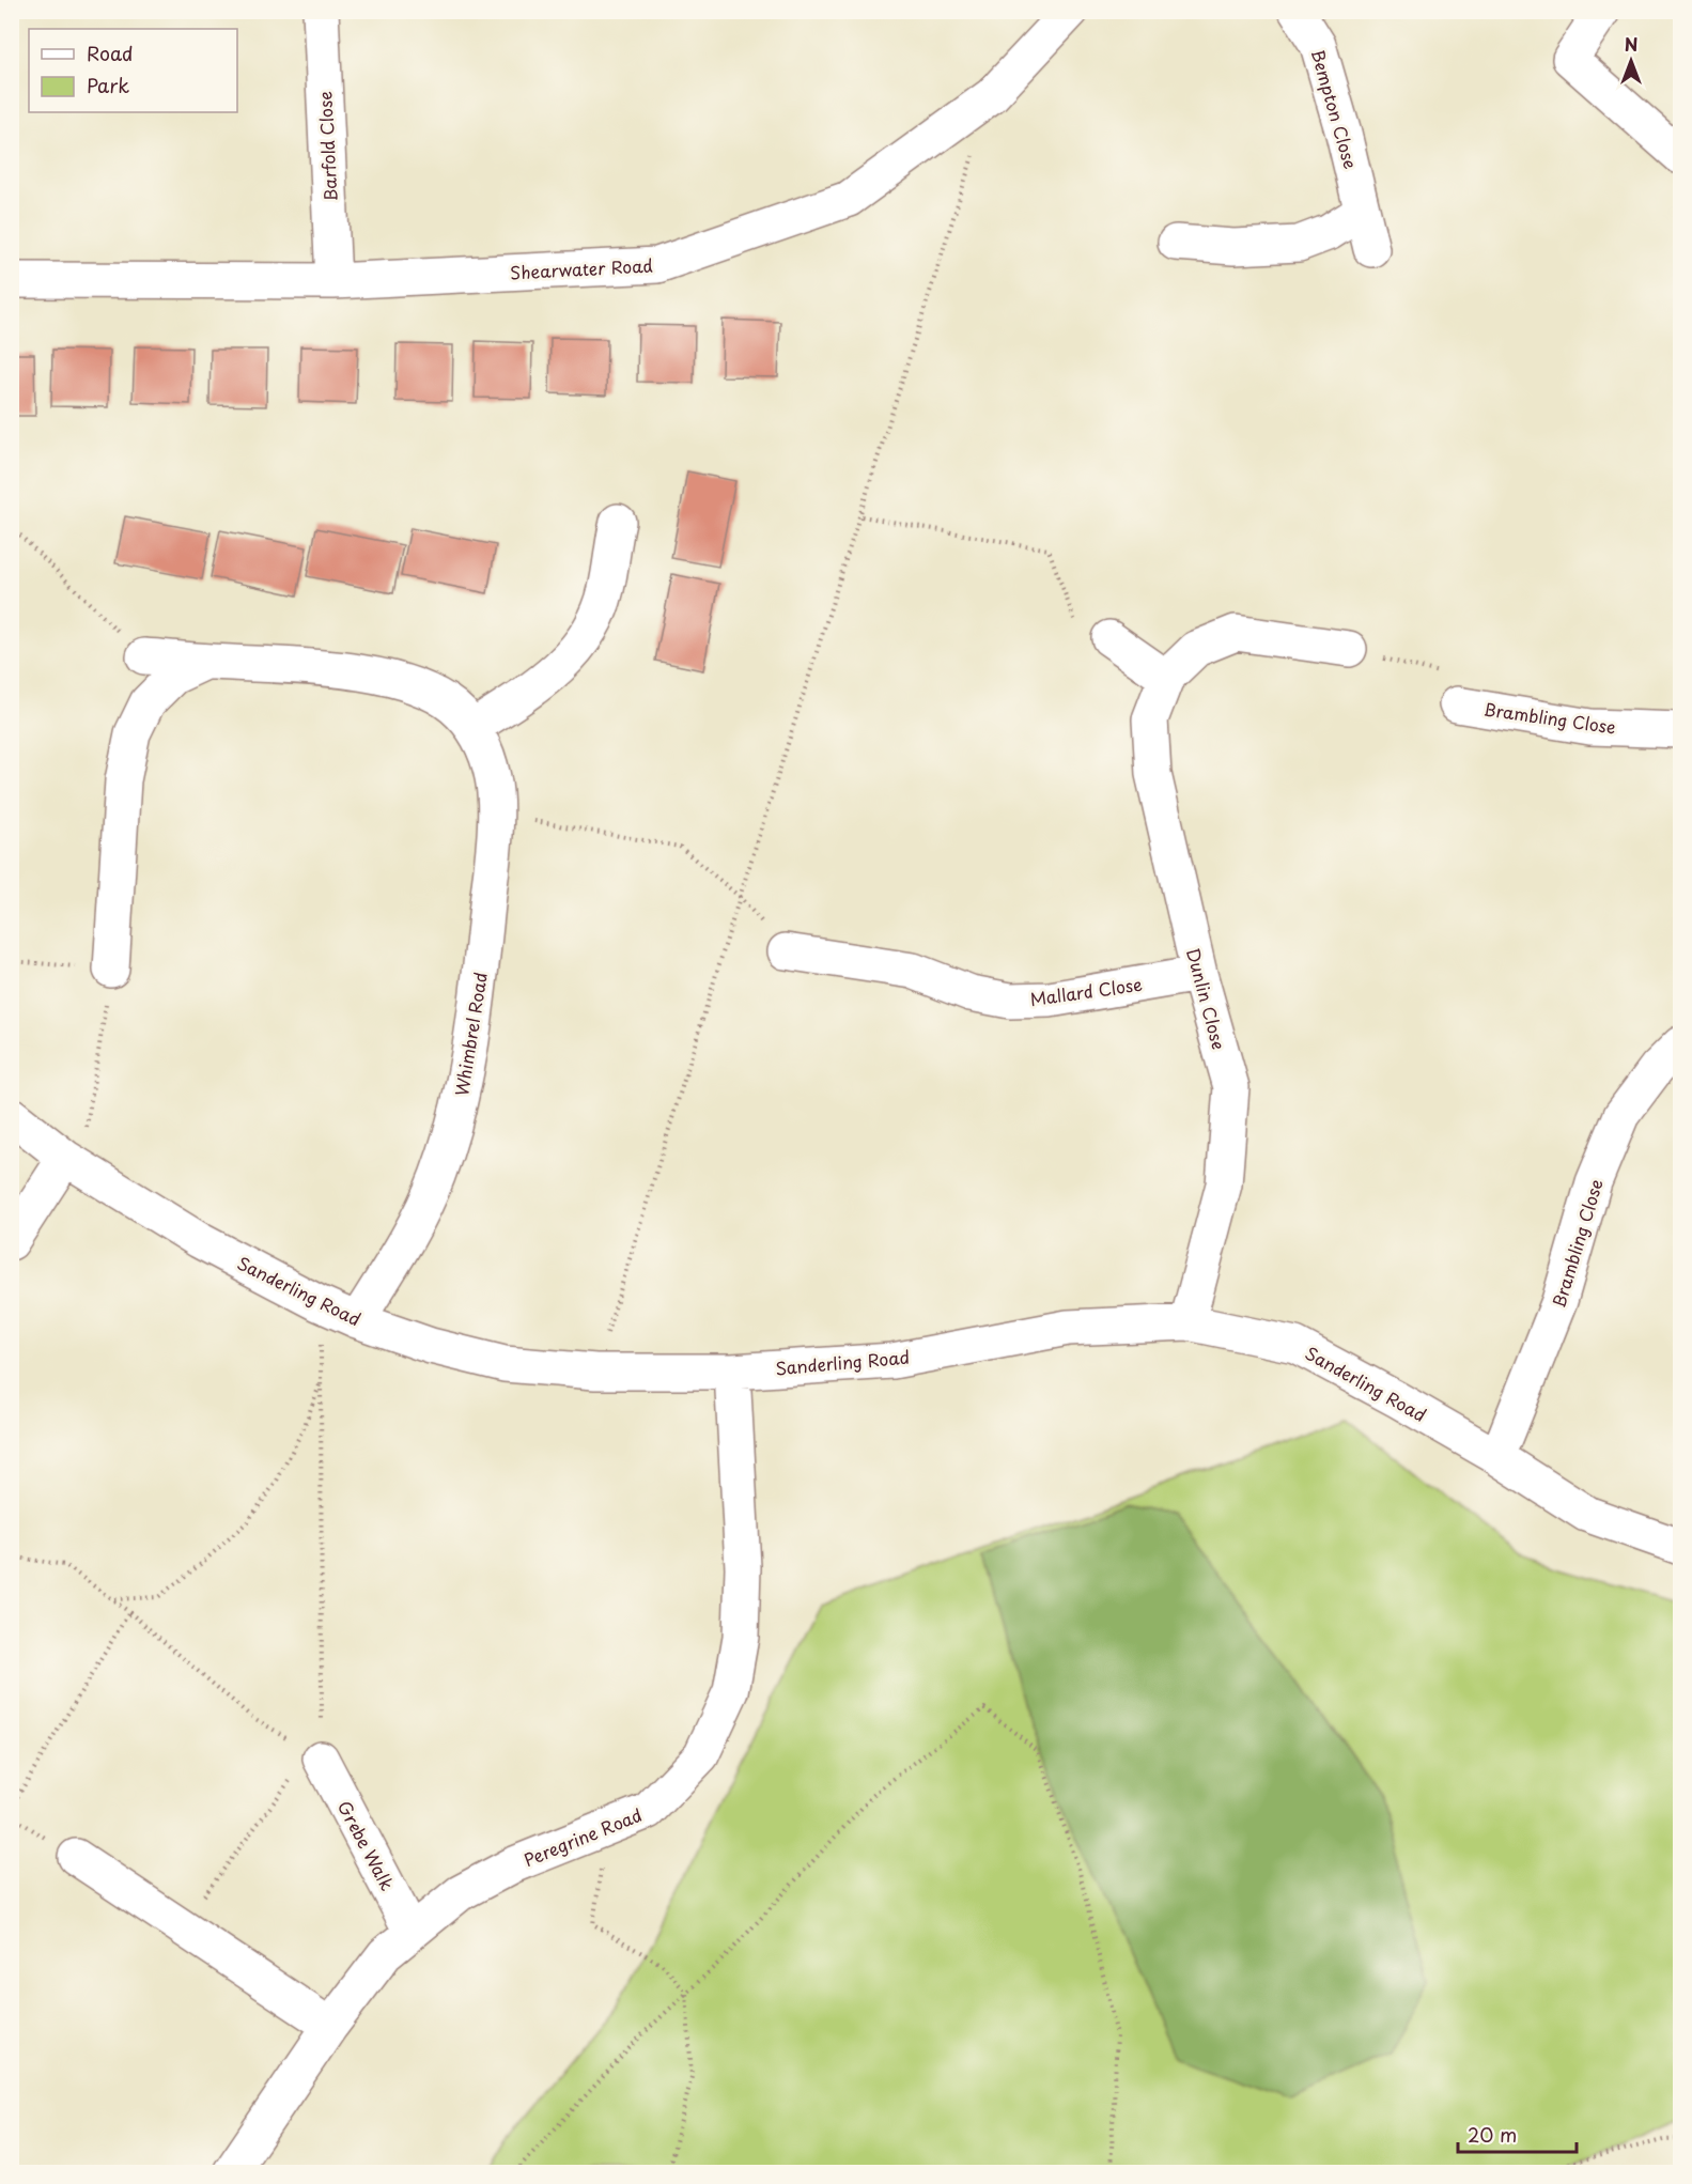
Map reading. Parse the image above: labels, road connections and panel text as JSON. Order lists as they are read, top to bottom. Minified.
{"streets":{"street":["Bempton Close","Barfold Close","Shearwater Road","Brambling Close","Mallard Close","Dunlin Close","Whimbrel Road","Sanderling Road","Peregrine Road","Grebe Walk"]},"crossings":[["Barfold Close","Shearwater Road"],["Brambling Close","Sanderling Road"],["Mallard Close","Dunlin Close"],["Dunlin Close","Sanderling Road"],["Whimbrel Road","Sanderling Road"],["Sanderling Road","Peregrine Road"],["Peregrine Road","Grebe Walk"]],"legend":["Road","Park"],"scale_bar":"20 m","north":"top"}
